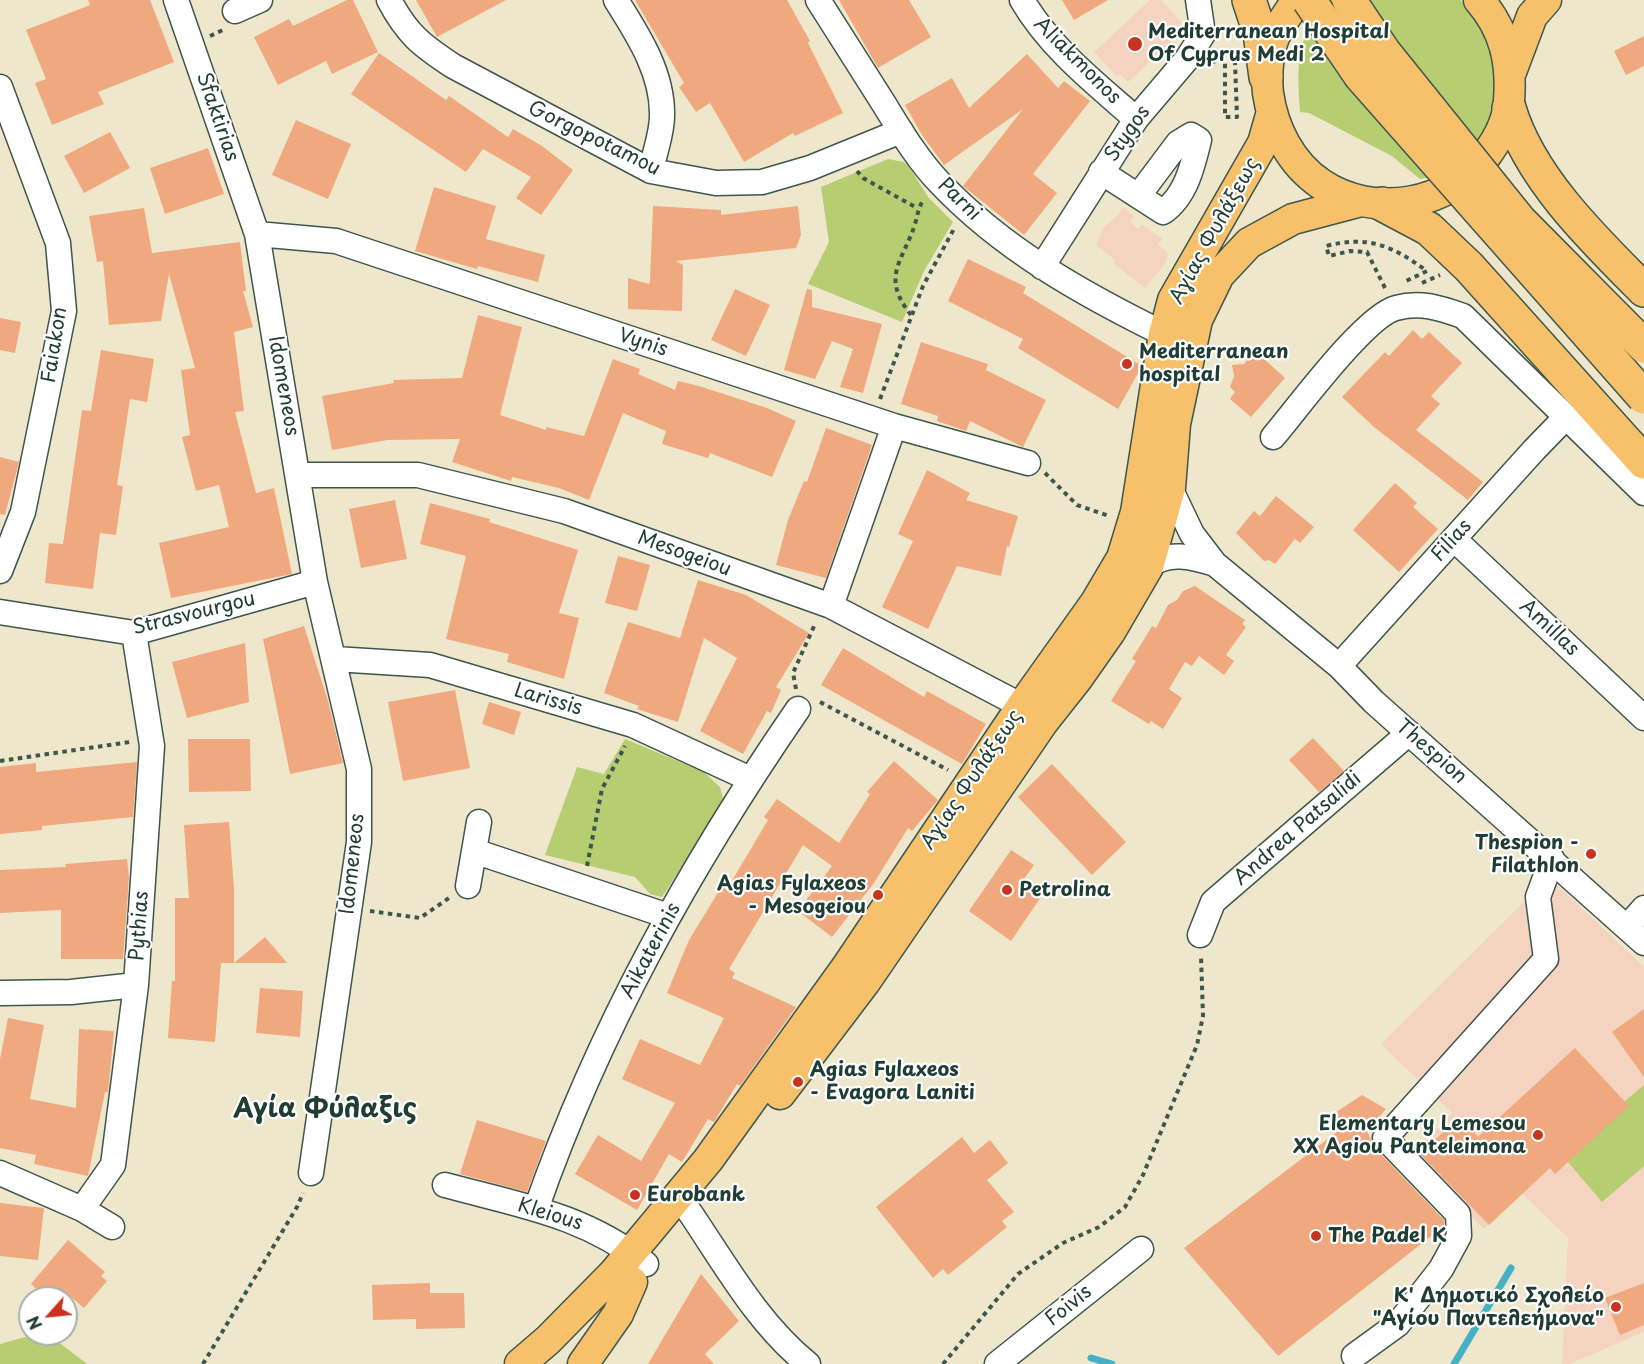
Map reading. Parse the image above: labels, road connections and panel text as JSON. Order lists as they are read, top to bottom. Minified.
{"streets":{"main road":["Αγίας Φυλάξεως"],"street":["Aliakmonos","Sfaktirias","Stygos","Gorgopotamou","Parni","Vynis","Faiakon","Idomeneos","Filias","Mesogeiou","Strasvourgou","Amillas","Larissis","Thespion","Andrea Patsalidi","Pythias","Aikaterinis","Kleious","Foivis"]},"crossings":[["Aliakmonos","Stygos"],["Sfaktirias","Vynis"],["Sfaktirias","Idomeneos"],["Stygos","Parni"],["Gorgopotamou","Parni"],["Parni","Αγίας Φυλάξεως"],["Αγίας Φυλάξεως","Mesogeiou"],["Αγίας Φυλάξεως","Thespion"],["Αγίας Φυλάξεως","Kleious"],["Vynis","Idomeneos"],["Idomeneos","Mesogeiou"],["Idomeneos","Strasvourgou"],["Idomeneos","Larissis"],["Filias","Amillas"],["Filias","Thespion"],["Strasvourgou","Pythias"],["Larissis","Aikaterinis"],["Thespion","Andrea Patsalidi"],["Aikaterinis","Kleious"]],"districts":["Αγία Φύλαξις"],"places":["Mediterranean Hospital Of Cyprus Medi 2","Mediterranean hospital","Thespion - Filathlon","Petrolina","Agias Fylaxeos - Mesogeiou","Agias Fylaxeos - Evagora Laniti","Elementary Lemesou XX Agiou Panteleimona","Eurobank","The Padel K","Κ' Δημοτικό Σχολείο \"Αγίου Παντελεήμονα\""],"north":"bottom left"}
